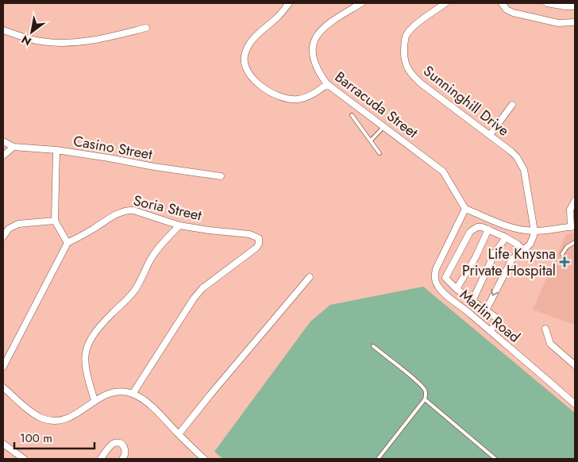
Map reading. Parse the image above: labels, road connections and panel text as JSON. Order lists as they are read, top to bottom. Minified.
{"streets":{"street":["Sunninghill Drive","Barracuda Street","Casino Street","Soria Street","Marlin Road"]},"crossings":[["Barracuda Street","Marlin Road"]],"places":{"health":["Life Knysna Private Hospital"]},"scale_bar":"100 m","north":"bottom left"}
